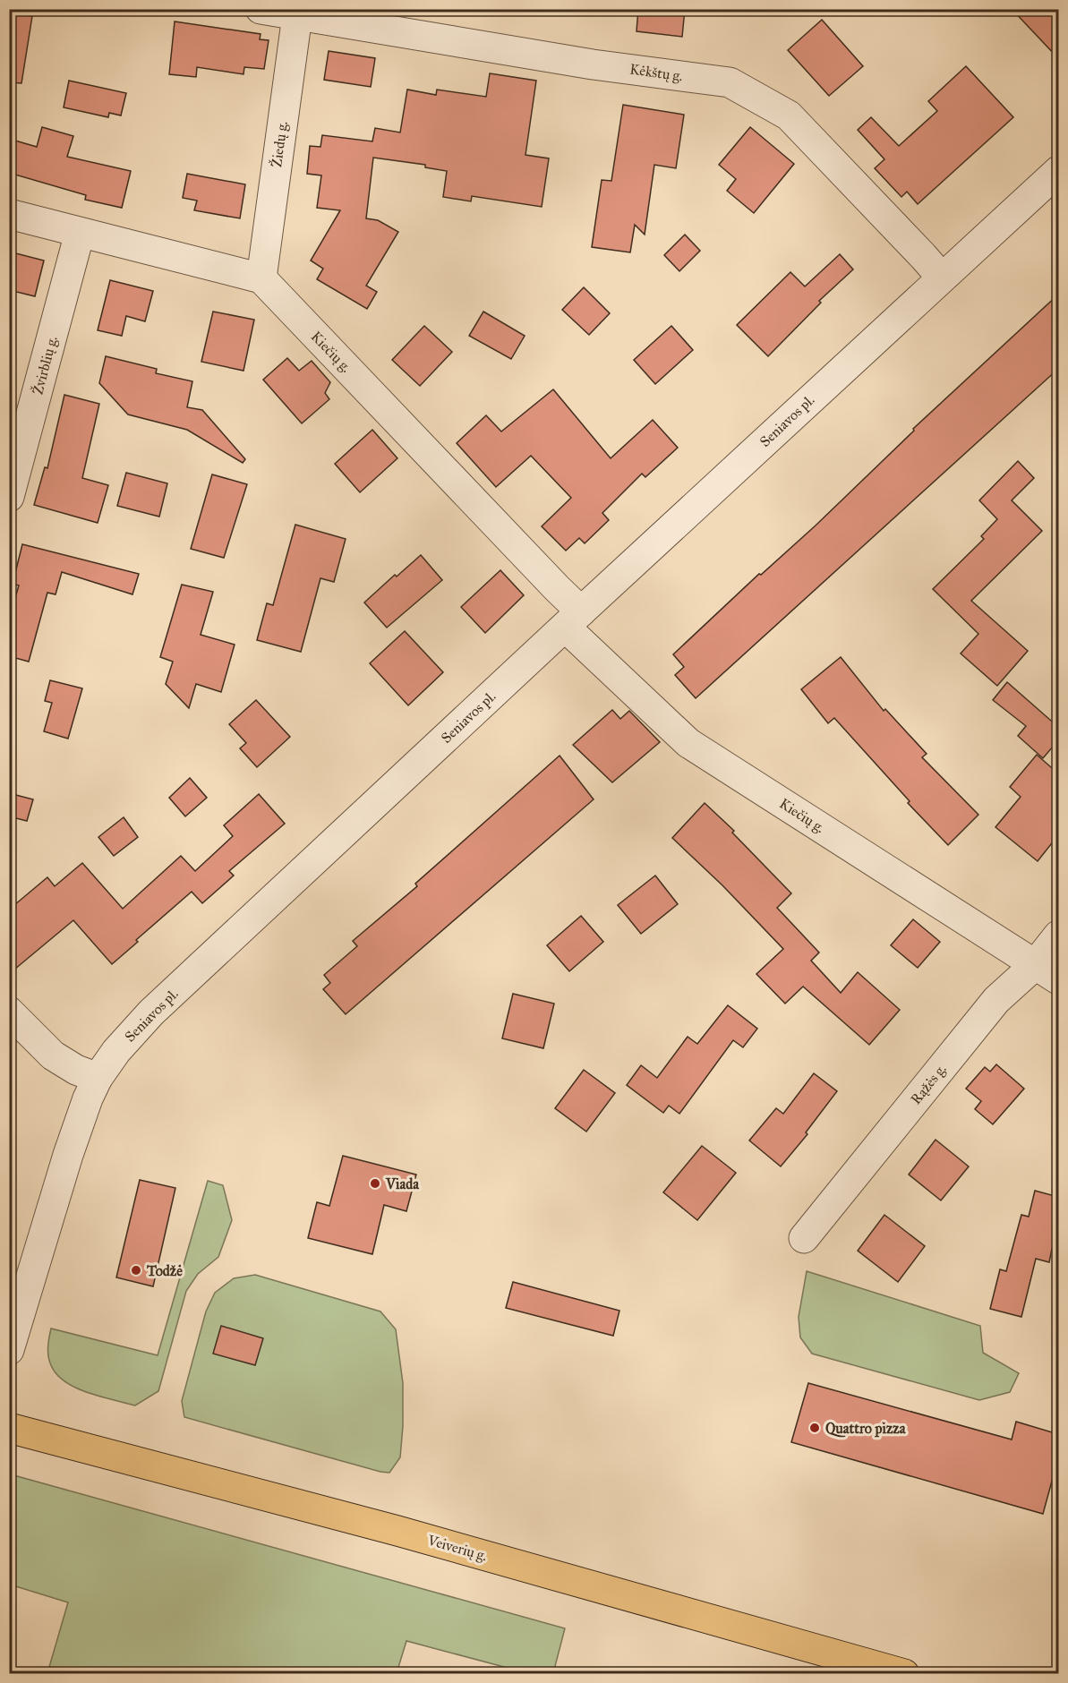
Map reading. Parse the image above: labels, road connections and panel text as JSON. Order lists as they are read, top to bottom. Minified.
{"streets":{"main road":["Veiverių g."],"street":["Kėkštų g.","Žiedų g.","Kiečių g.","Žvirblių g.","Seniavos pl.","Rąžės g."]},"crossings":[["Kėkštų g.","Žiedų g."],["Kėkštų g.","Seniavos pl."],["Žiedų g.","Kiečių g."],["Kiečių g.","Seniavos pl."],["Kiečių g.","Rąžės g."]],"places":["Viada","Todžė","Quattro pizza"]}
